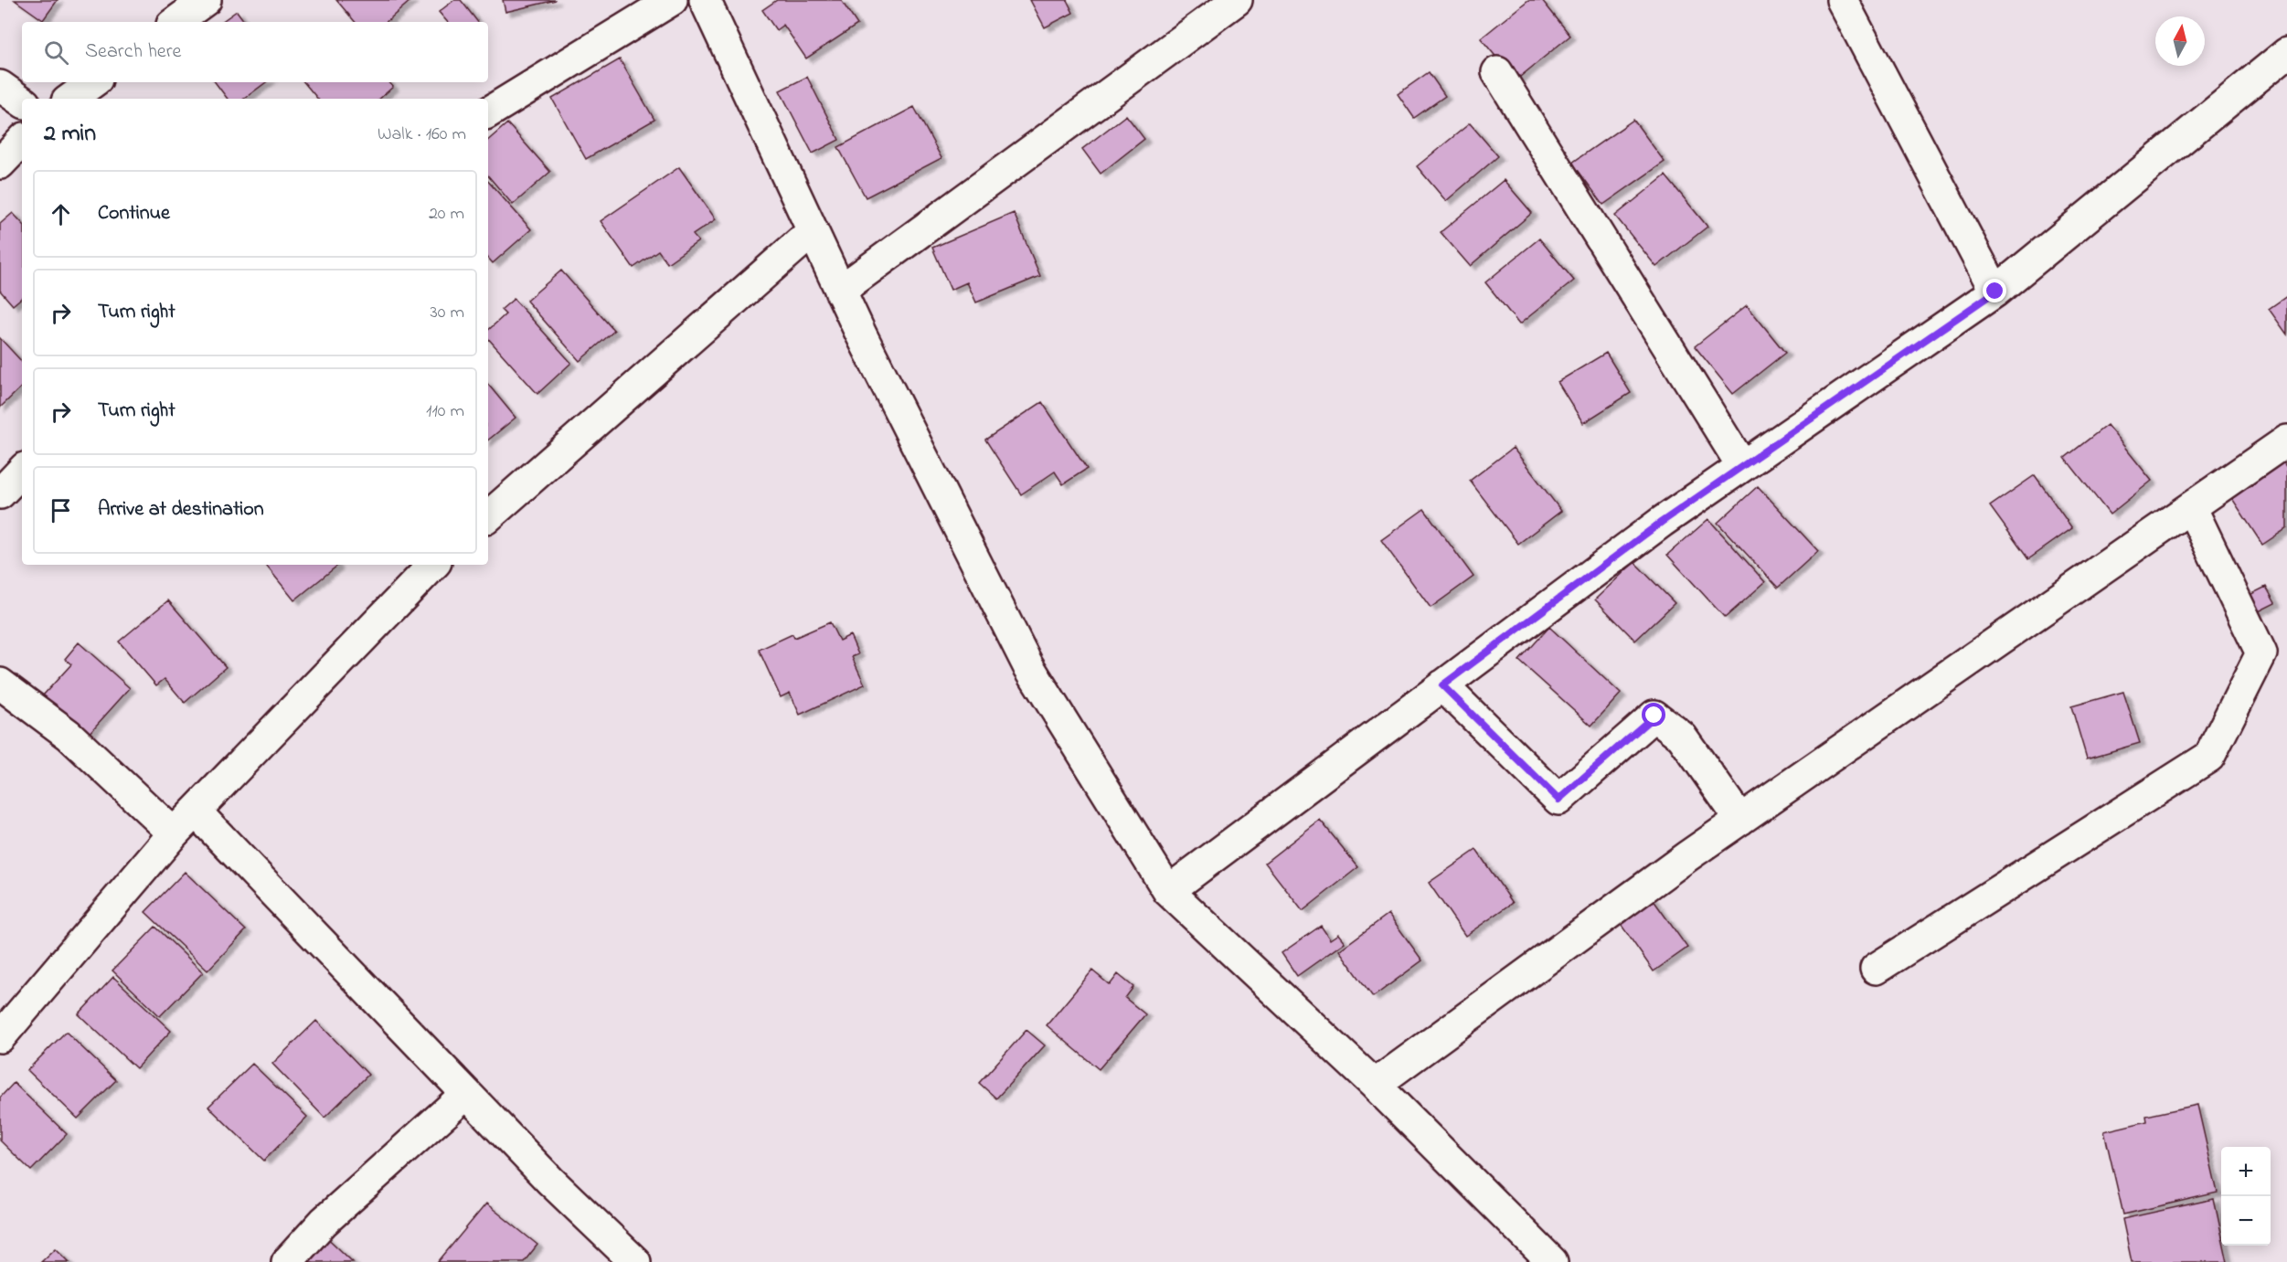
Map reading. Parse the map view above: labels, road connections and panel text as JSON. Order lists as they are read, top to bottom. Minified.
{"north":"top","page":{"search":"Search here","heading":["2 min","Walk · 160 m"],"list":[["Continue","20 m"],["Turn right","30 m"],["Turn right","110 m"],"Arrive at destination"],"map_buttons":["+","−"]}}
